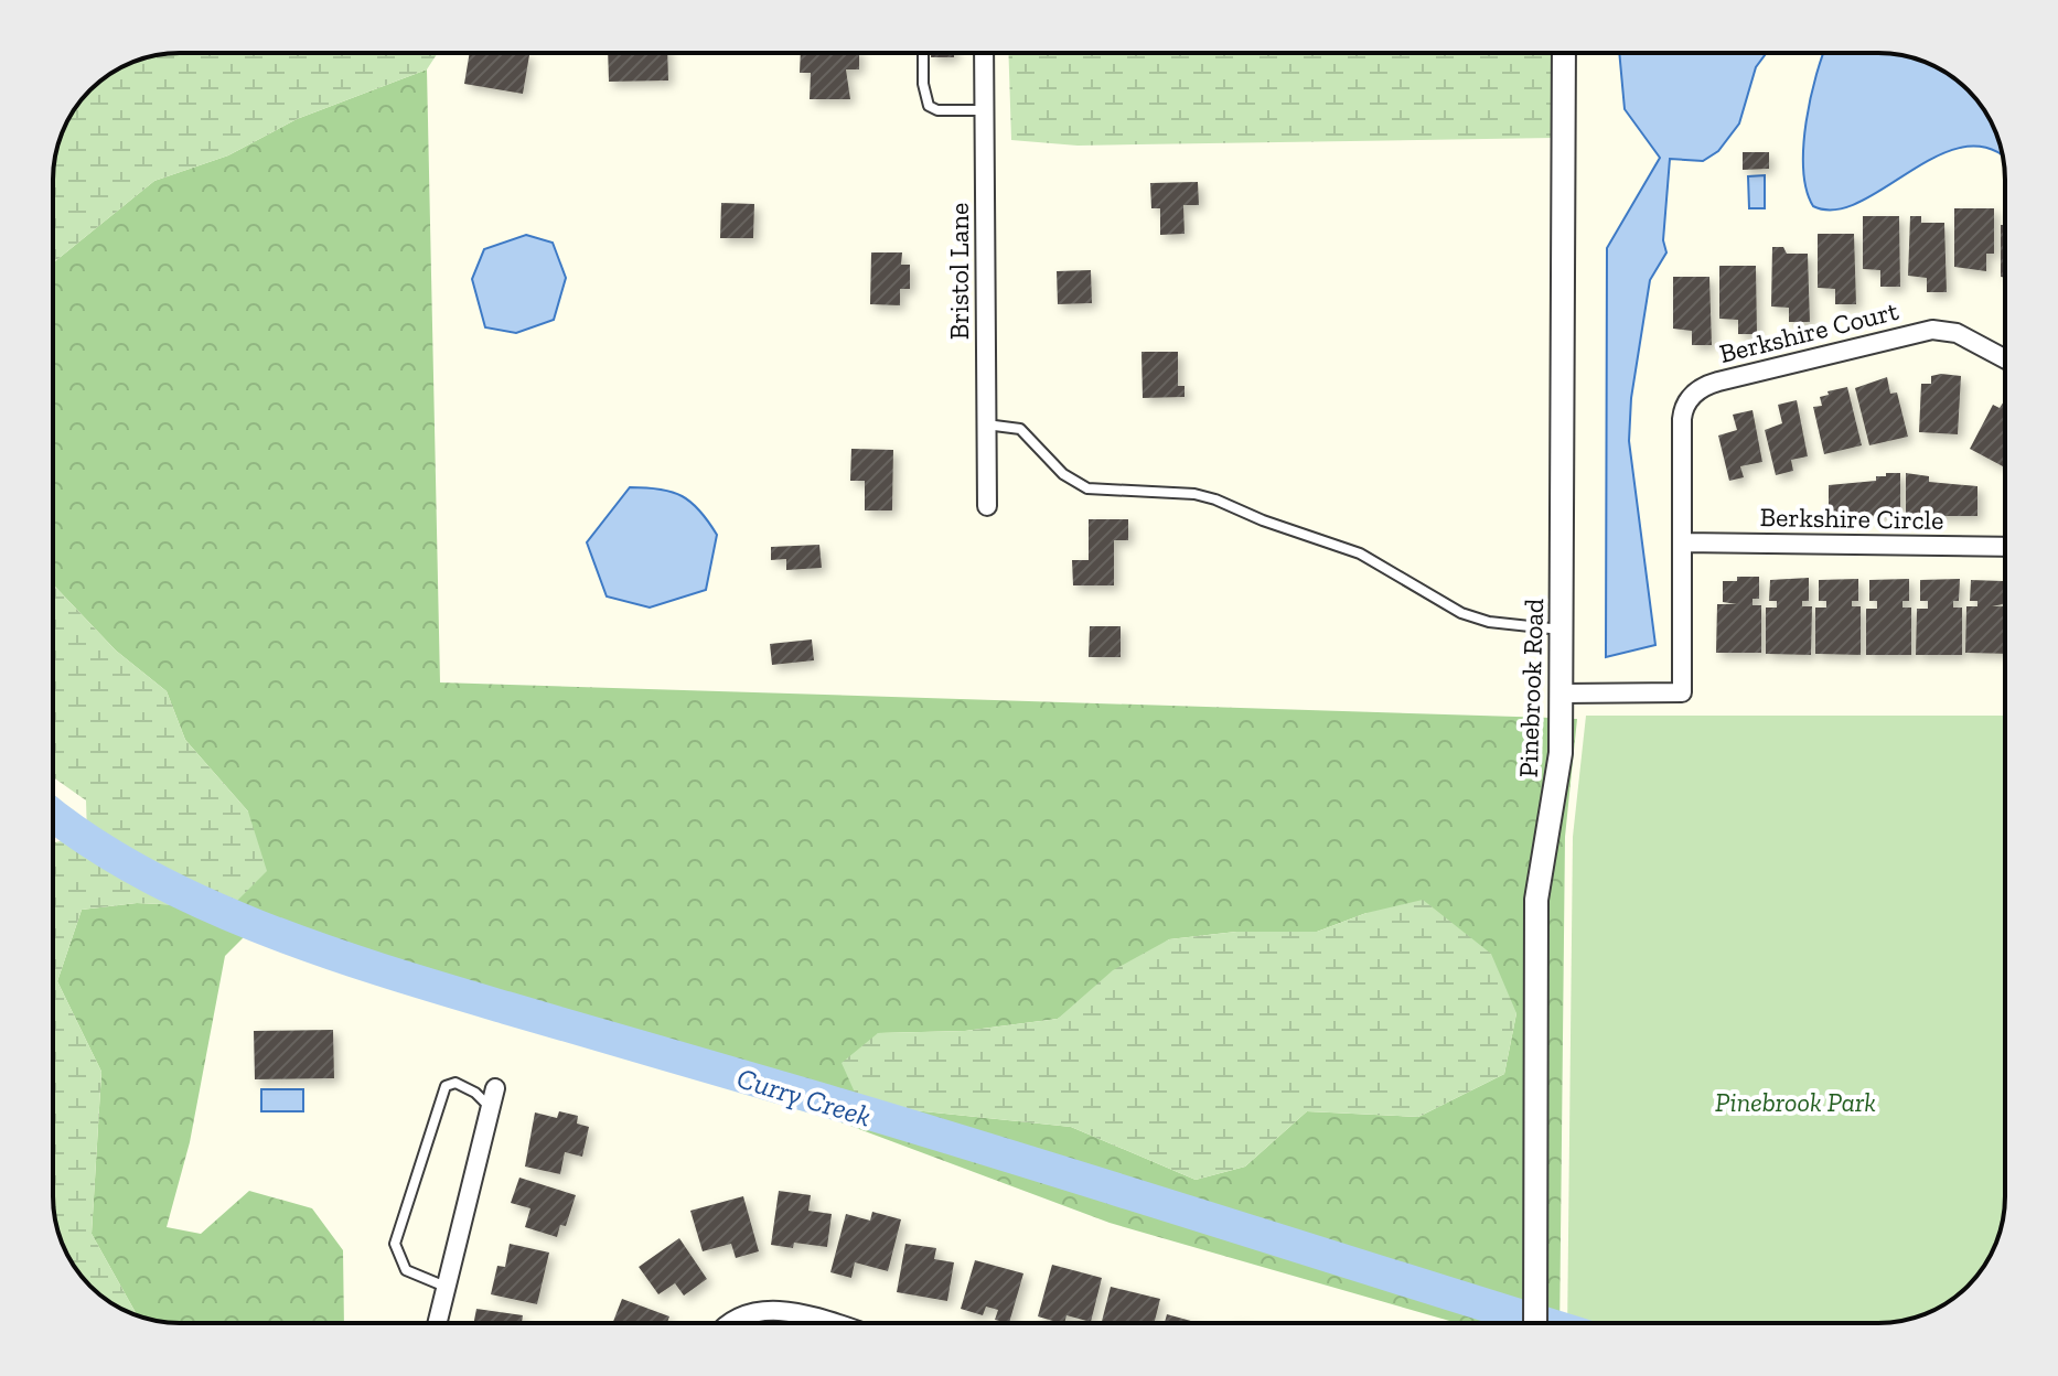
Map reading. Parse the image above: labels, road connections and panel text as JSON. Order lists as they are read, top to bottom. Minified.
{"streets":{"street":["Bristol Lane","Berkshire Court","Berkshire Circle","Pinebrook Road"]},"crossings":[["Berkshire Court","Berkshire Circle"],["Berkshire Court","Pinebrook Road"]],"water":["Curry Creek"],"parks":["Pinebrook Park"]}
